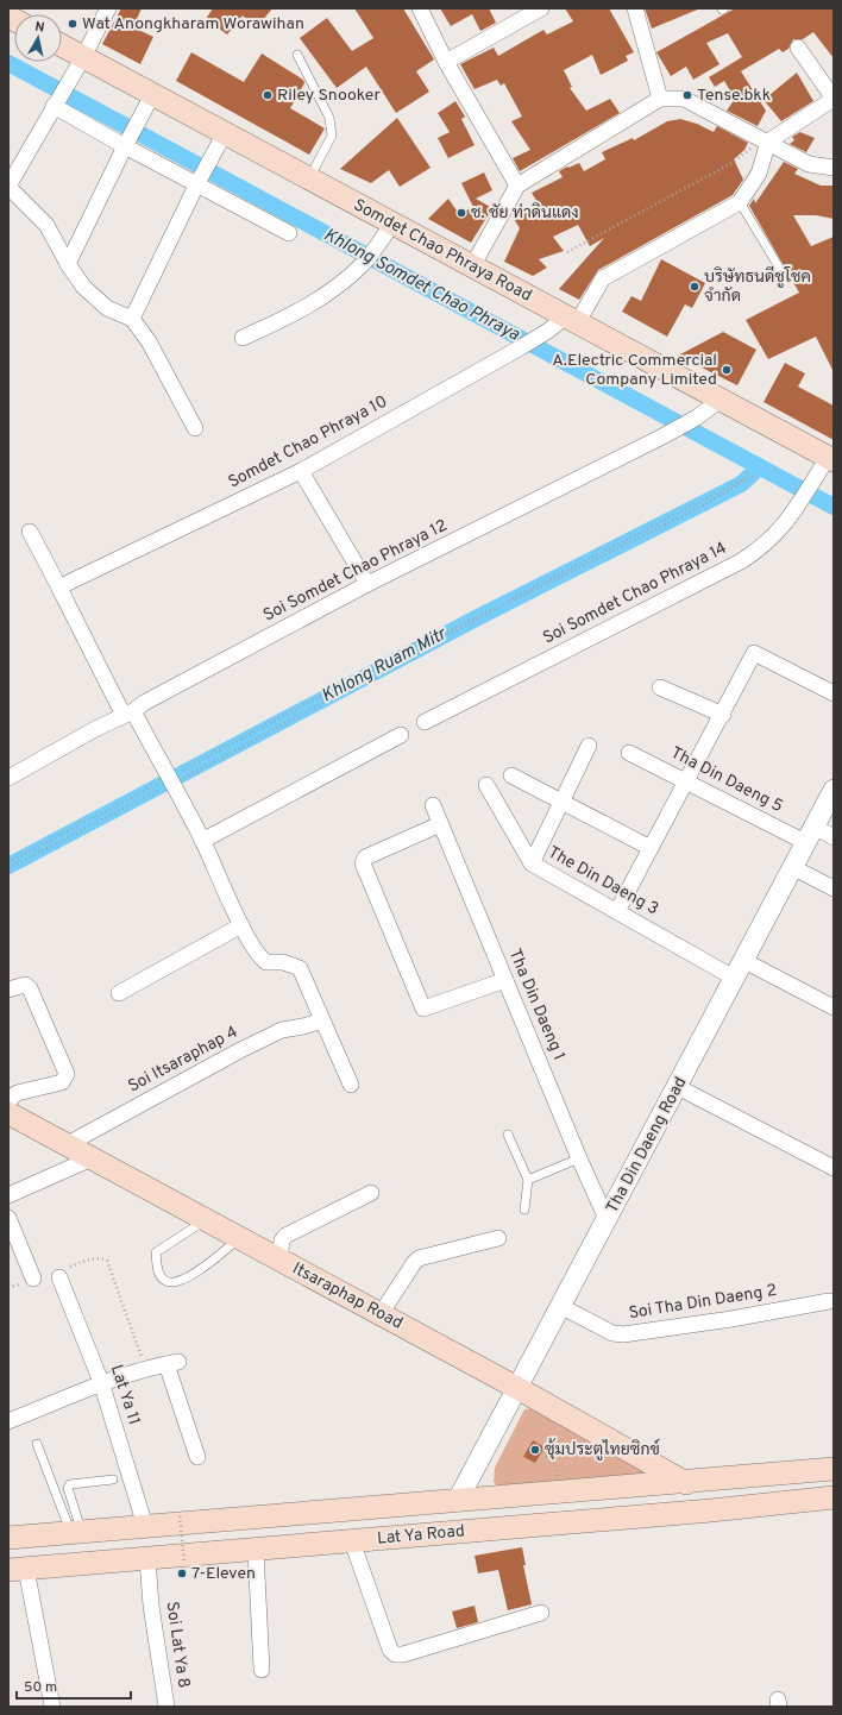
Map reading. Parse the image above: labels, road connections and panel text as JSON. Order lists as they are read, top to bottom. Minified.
{"streets":{"main road":["Somdet Chao Phraya Road","Itsaraphap Road","Lat Ya Road"],"street":["Somdet Chao Phraya 10","Soi Somdet Chao Phraya 12","Soi Somdet Chao Phraya 14","Tha Din Daeng 5","The Din Daeng 3","Tha Din Daeng 1","Soi Itsaraphap 4","Tha Din Daeng Road","Soi Tha Din Daeng 2","Lat Ya 11","Soi Lat Ya 8"]},"crossings":[["Somdet Chao Phraya Road","Somdet Chao Phraya 10"],["Somdet Chao Phraya Road","Soi Somdet Chao Phraya 12"],["Somdet Chao Phraya Road","Soi Somdet Chao Phraya 14"],["Tha Din Daeng 5","Tha Din Daeng Road"],["The Din Daeng 3","Tha Din Daeng Road"],["Tha Din Daeng 1","Tha Din Daeng Road"],["Soi Itsaraphap 4","Itsaraphap Road"],["Tha Din Daeng Road","Itsaraphap Road"],["Tha Din Daeng Road","Soi Tha Din Daeng 2"],["Tha Din Daeng Road","Lat Ya Road"],["Itsaraphap Road","Lat Ya Road"],["Lat Ya 11","Lat Ya Road"],["Lat Ya Road","Soi Lat Ya 8"]],"water":["Khlong Somdet Chao Phraya","Khlong Ruam Mitr"],"places":["Wat Anongkharam Worawihan","Riley Snooker","Tense.bkk","ช. ชัย ท่าดินแดง","บริษัทธนดีชูโชค จำกัด","A.Electric Commercial Company Limited","ซุ้มประตูไทยซิกข์","7-Eleven"],"scale_bar":"50 m","north":"top"}
